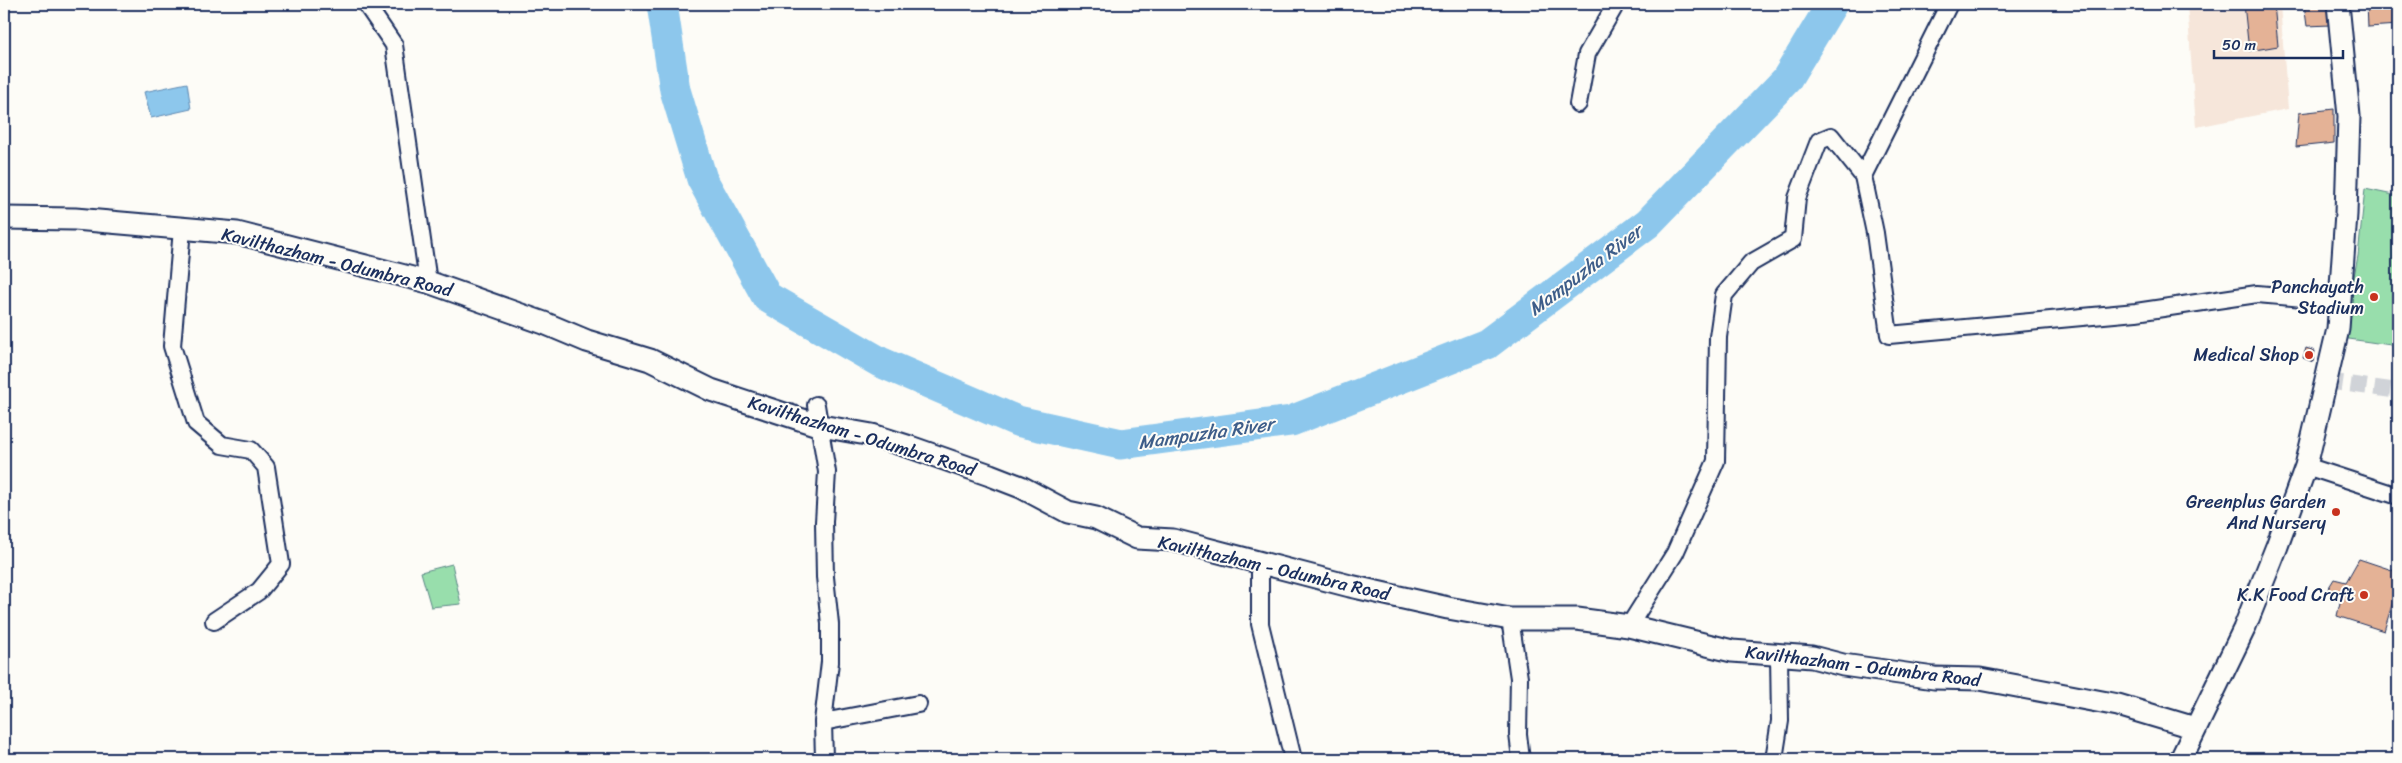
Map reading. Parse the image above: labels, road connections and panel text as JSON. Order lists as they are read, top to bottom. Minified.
{"streets":{"main road":["Kavilthazham - Odumbra Road"]},"water":["Mampuzha River"],"places":["Panchayath Stadium","Medical Shop","Greenplus Garden And Nursery","K.K Food Craft"],"scale_bar":"50 m"}
